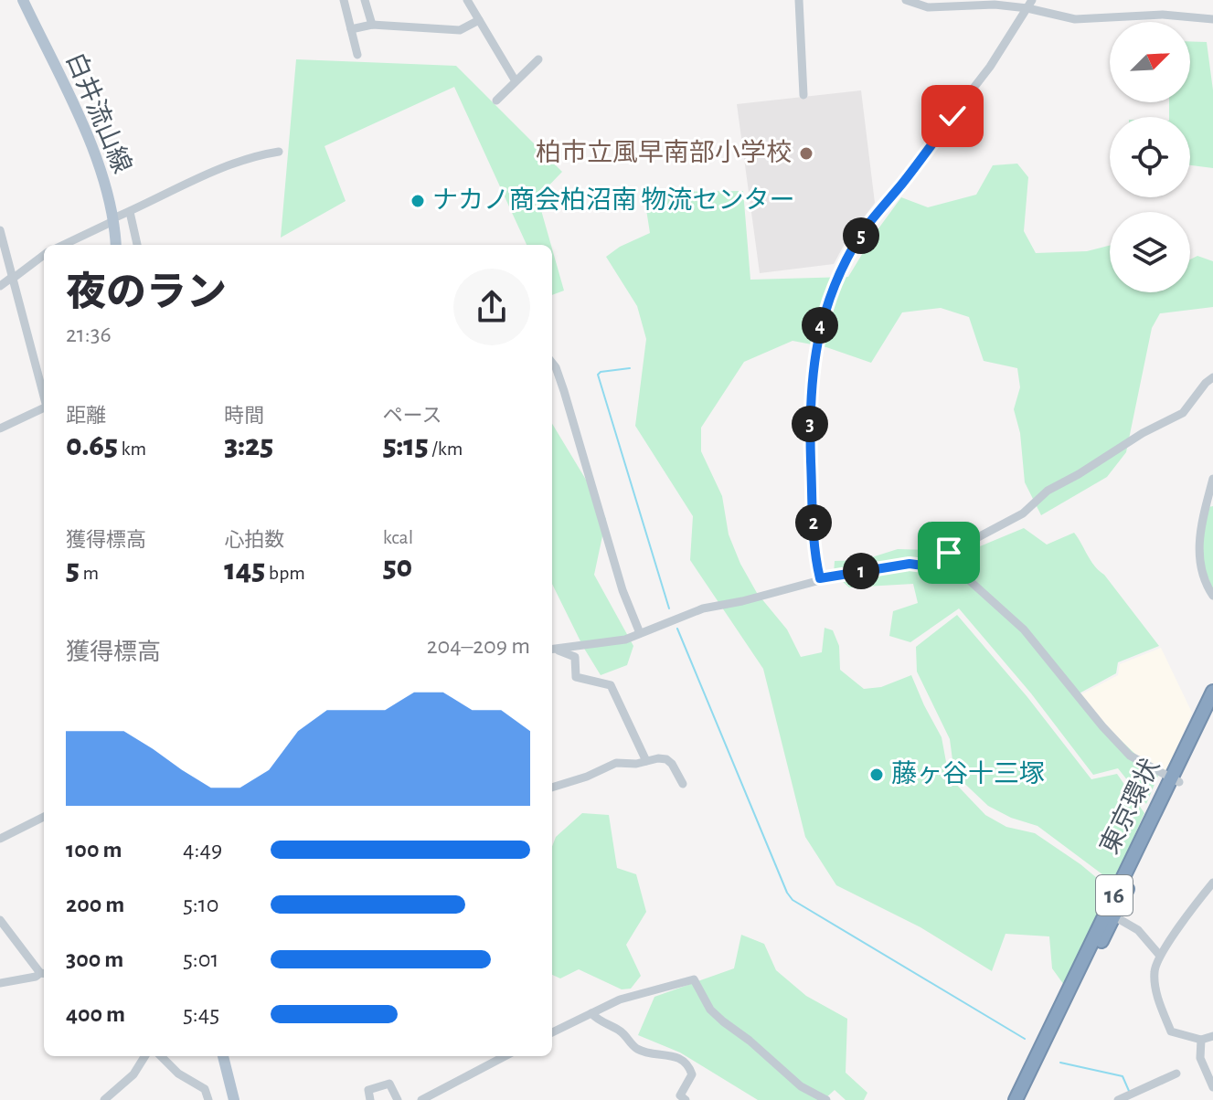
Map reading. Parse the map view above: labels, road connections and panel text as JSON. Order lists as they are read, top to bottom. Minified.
{"streets":{"highway":["東京環状","16"],"main road":["白井流山線"]},"places":["柏市立風早南部小学校","ナカノ商会柏沼南 物流センター","藤ヶ谷十三塚"],"north":"top right","page":{"pins":["5","4","3","2","1"],"heading":["夜のラン","21:36"],"stats":[["距離","0.65 km"],["時間","3:25"],["ペース","5:15 /km"],["獲得標高","5 m"],["心拍数","145 bpm"],["kcal","50"]],"chart":["獲得標高","204–209 m"],"list":[{"name":"100 m","note":"4:49"},{"name":"200 m","note":"5:10"},{"name":"300 m","note":"5:01"},{"name":"400 m","note":"5:45"}]}}
